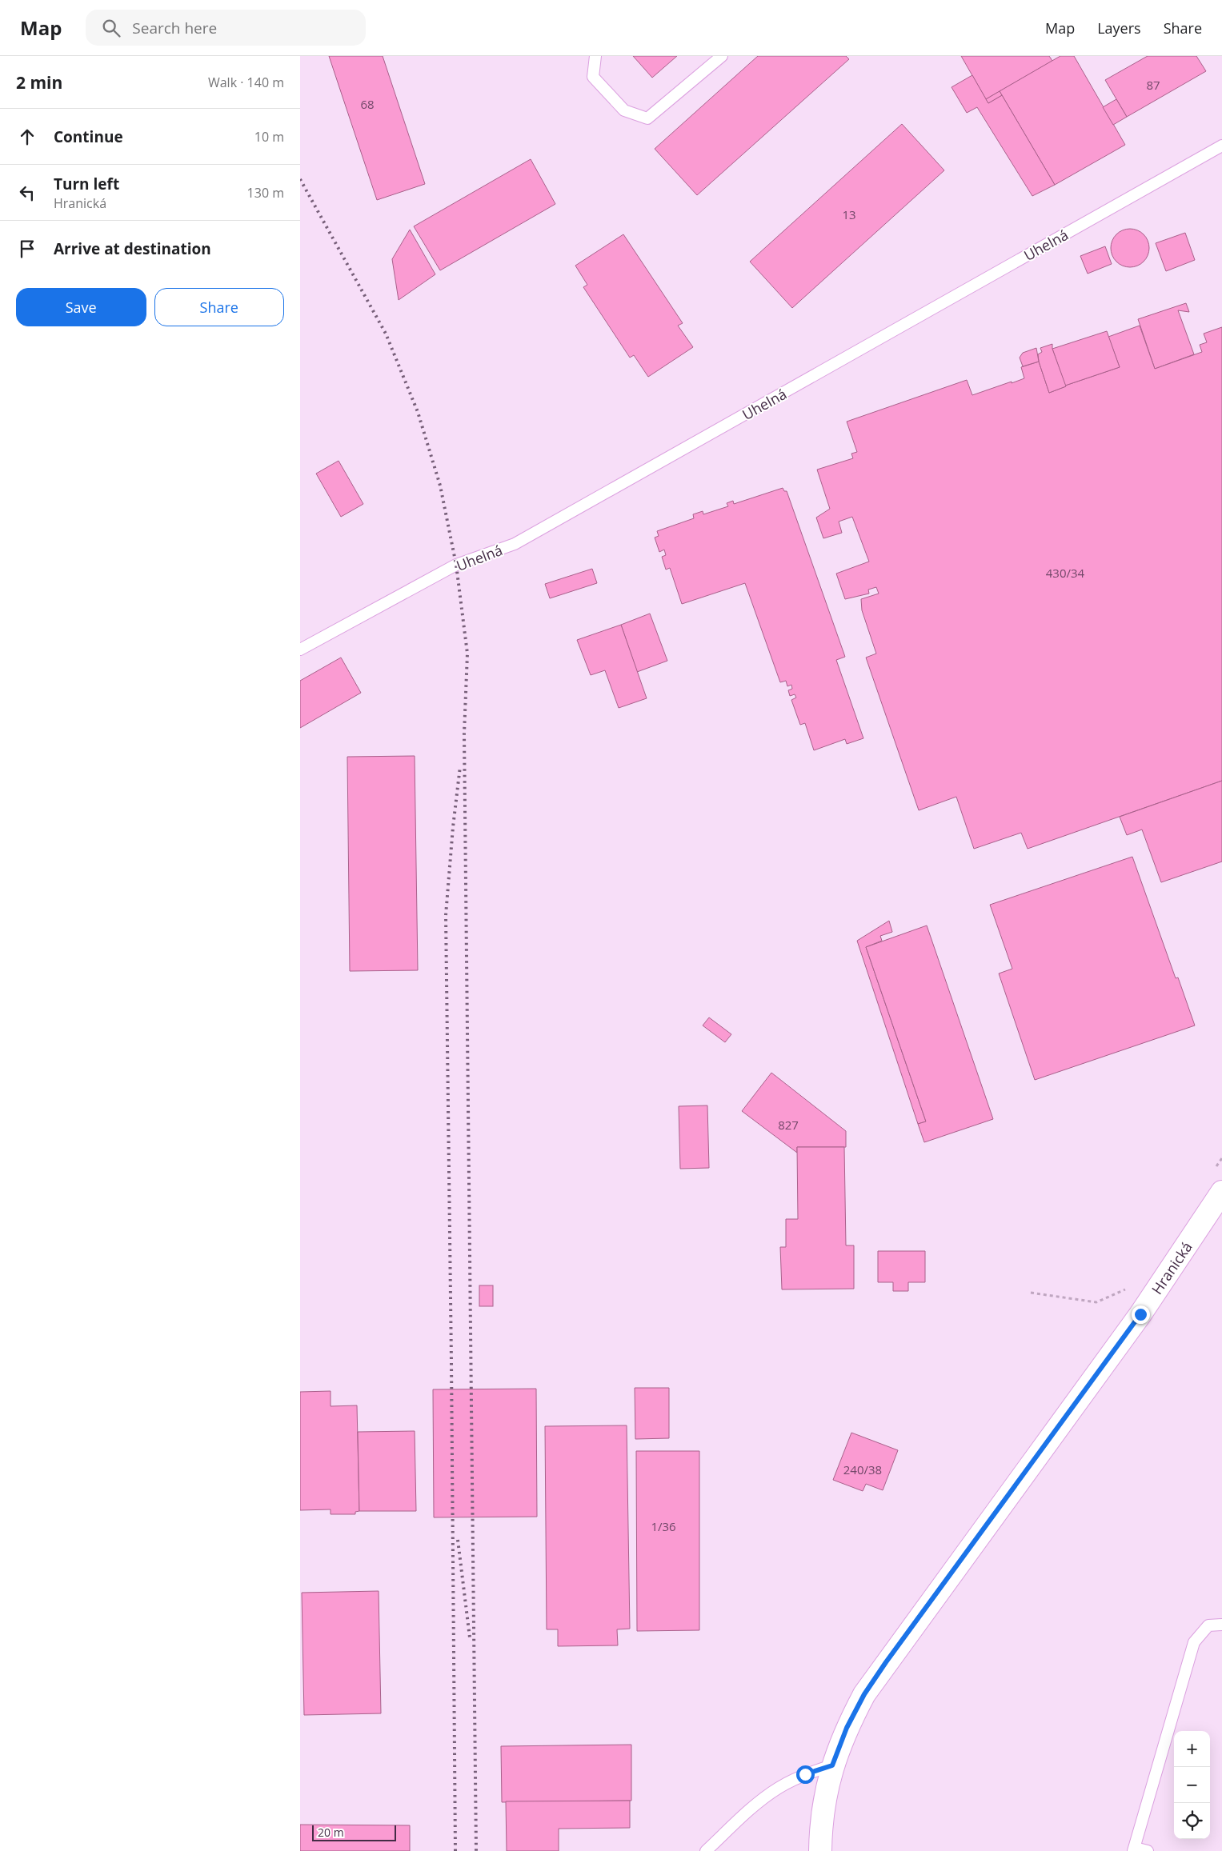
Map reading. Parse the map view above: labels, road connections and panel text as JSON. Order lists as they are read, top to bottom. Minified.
{"streets":{"street":["Hranická"],"lane":["Uhelná"]},"house_numbers":["87","68","13","430/34","827","240/38","1/36"],"scale_bar":"20 m","page":{"header":"Map","search":"Search here","nav":["Map","Layers","Share"],"heading":["2 min","Walk · 140 m"],"list":[["Continue","10 m"],["Turn left","Hranická","130 m"],"Arrive at destination"],"buttons":["Save","Share"],"map_buttons":["+","−"],"scale":"20 m"}}
